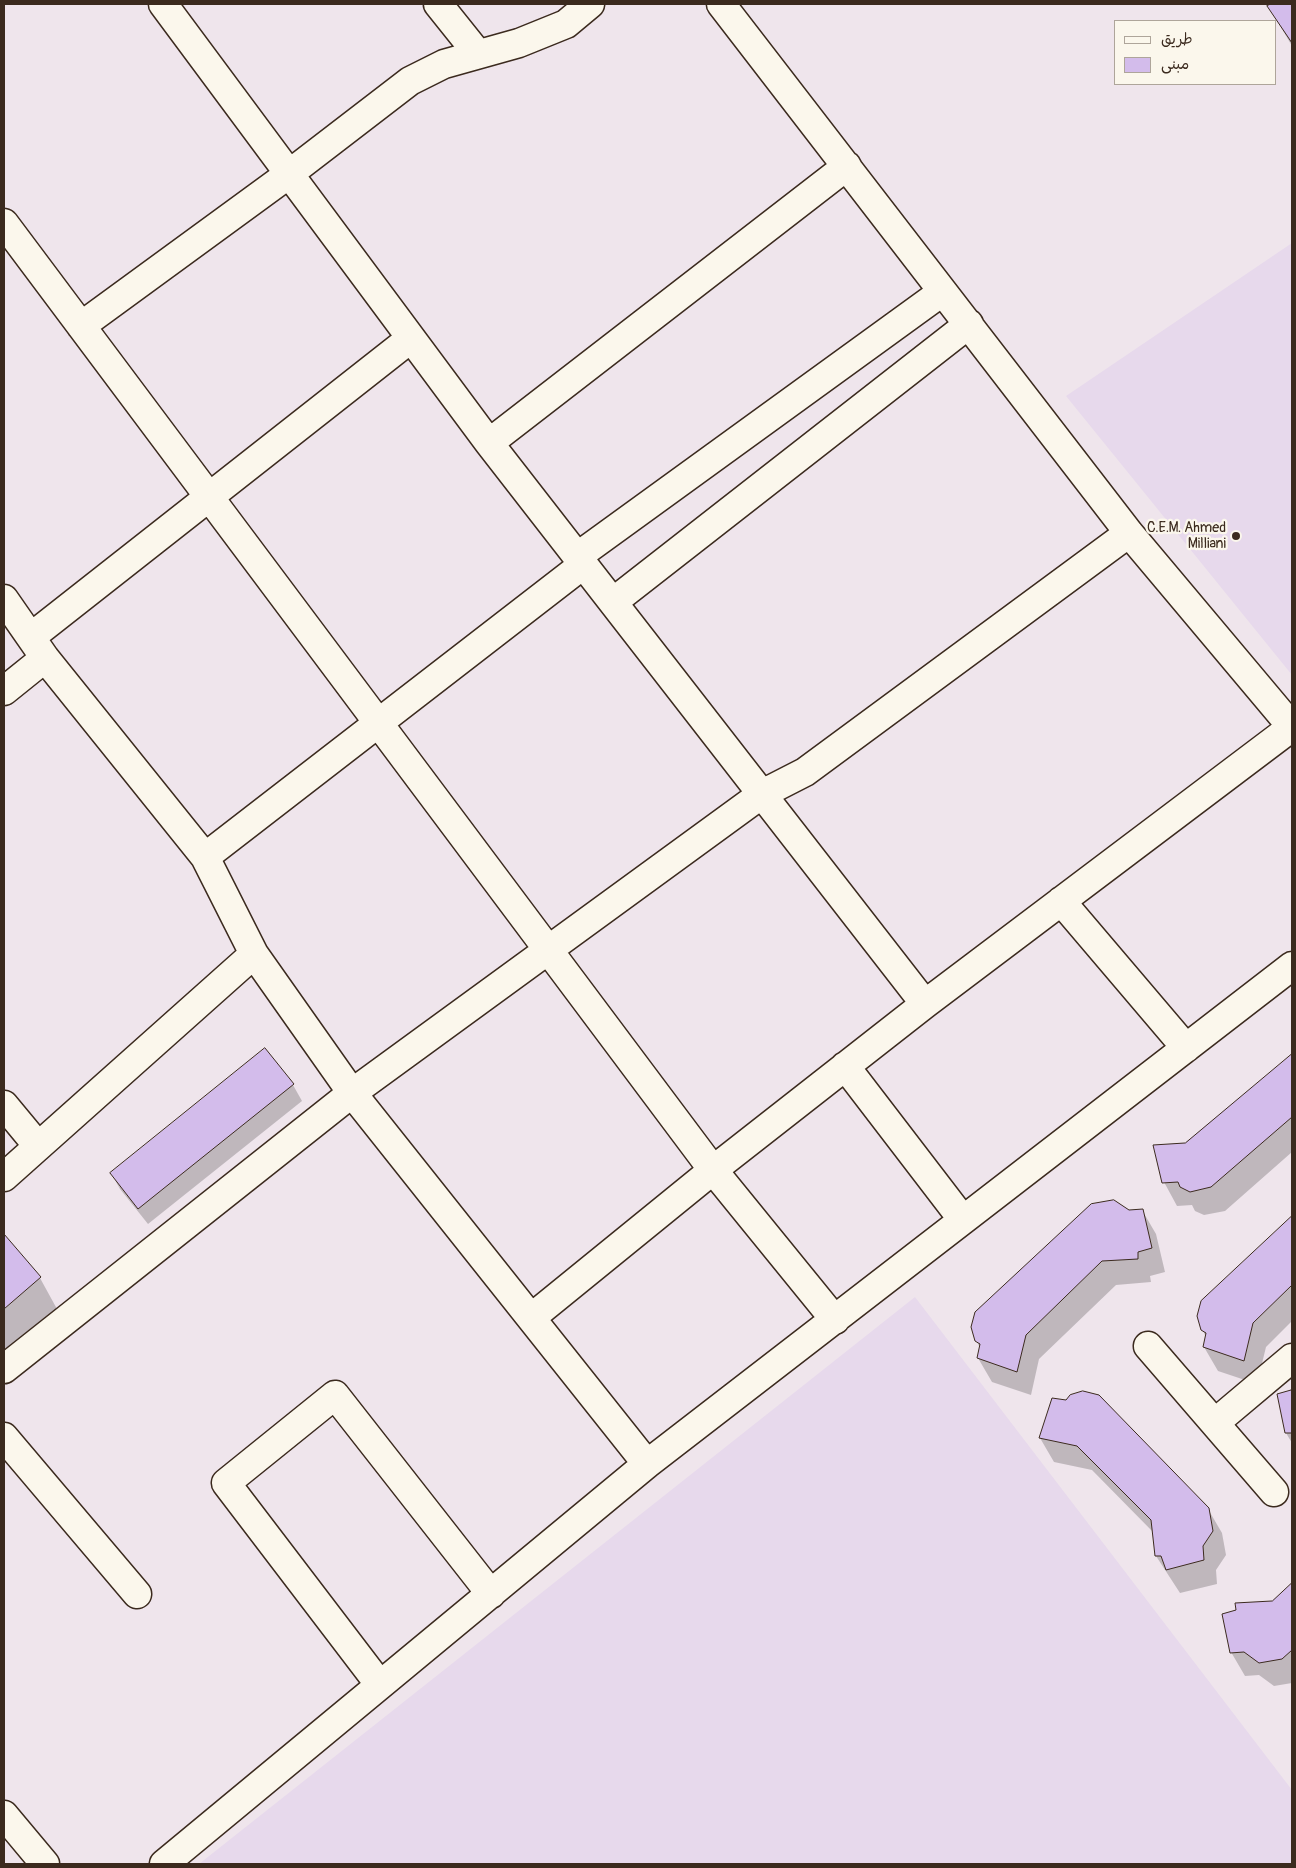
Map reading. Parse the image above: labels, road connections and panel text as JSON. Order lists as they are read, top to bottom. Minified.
{"places":["C.E.M. Ahmed Milliani"],"legend":["طريق","مبنى"]}
